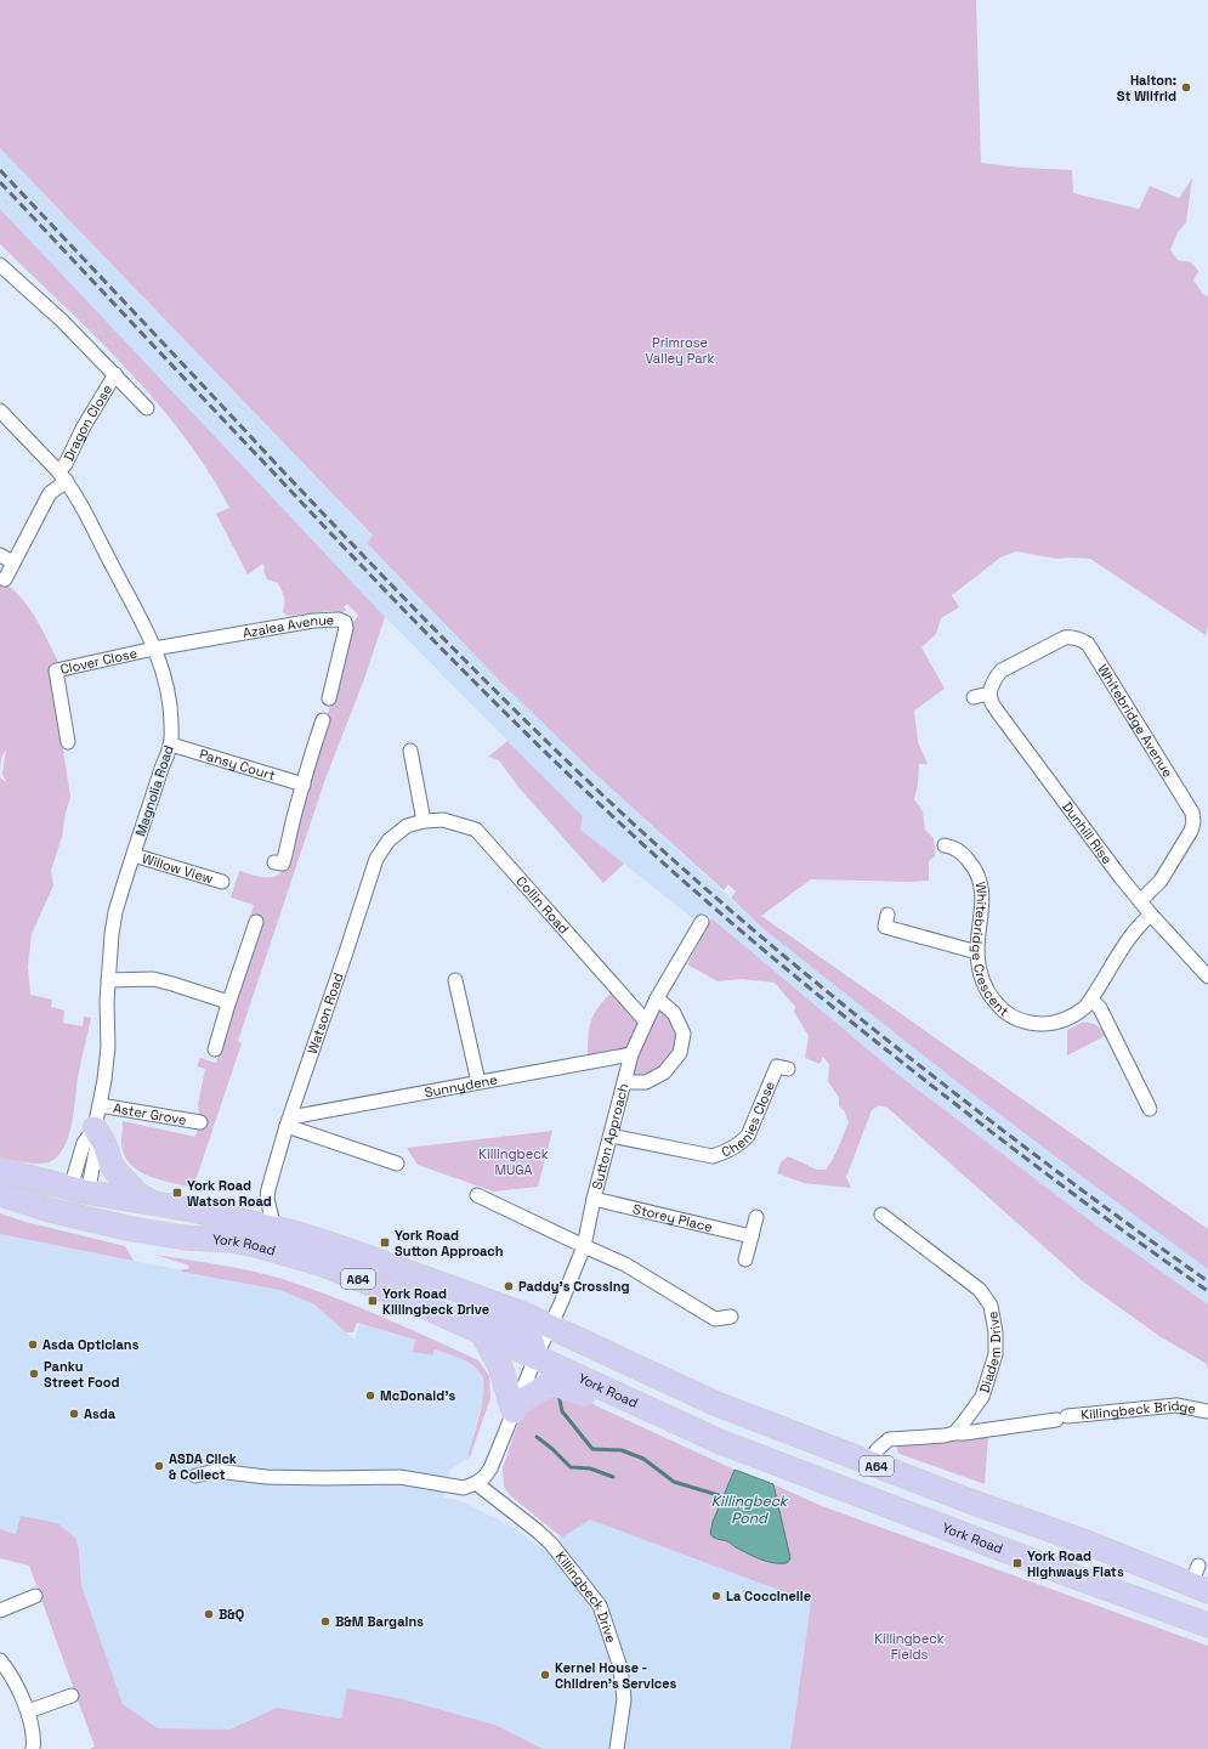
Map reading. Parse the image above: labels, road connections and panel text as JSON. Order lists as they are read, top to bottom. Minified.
{"streets":{"highway":["York Road","A64"],"street":["Dragon Close","Azalea Avenue","Clover Close","Whitebridge Avenue","Pansy Court","Magnolia Road","Dunhill Rise","Willow View","Collin Road","Whitebridge Crescent","Watson Road","Sunnydene","Aster Grove","Chenies Close","Sutton Approach","Storey Place","Diadem Drive","Killingbeck Bridge","Killingbeck Drive"]},"crossings":[["Dragon Close","Magnolia Road"],["Azalea Avenue","Clover Close"],["Azalea Avenue","Magnolia Road"],["Clover Close","Magnolia Road"],["Whitebridge Avenue","Dunhill Rise"],["Pansy Court","Magnolia Road"],["Magnolia Road","Willow View"],["Magnolia Road","Aster Grove"],["Magnolia Road","York Road"],["Dunhill Rise","Whitebridge Crescent"],["Collin Road","Watson Road"],["Collin Road","Sutton Approach"],["Watson Road","Sunnydene"],["Watson Road","York Road"],["Sunnydene","Sutton Approach"],["Chenies Close","Sutton Approach"],["Sutton Approach","Storey Place"],["Sutton Approach","York Road"],["Diadem Drive","Killingbeck Bridge"]],"water":["Killingbeck Pond"],"parks":["Primrose Valley Park","Killingbeck MUGA","Killingbeck Fields"],"places":{"other":["Halton: St Wilfrid","Paddy's Crossing","Asda Opticians","Panku Street Food","McDonald's","Asda","ASDA Click & Collect","La Coccinelle","B&Q","B&M Bargains","Kernel House - Children's Services"],"transit":["York Road Watson Road","York Road Sutton Approach","York Road Killingbeck Drive","York Road Highways Flats"]}}
